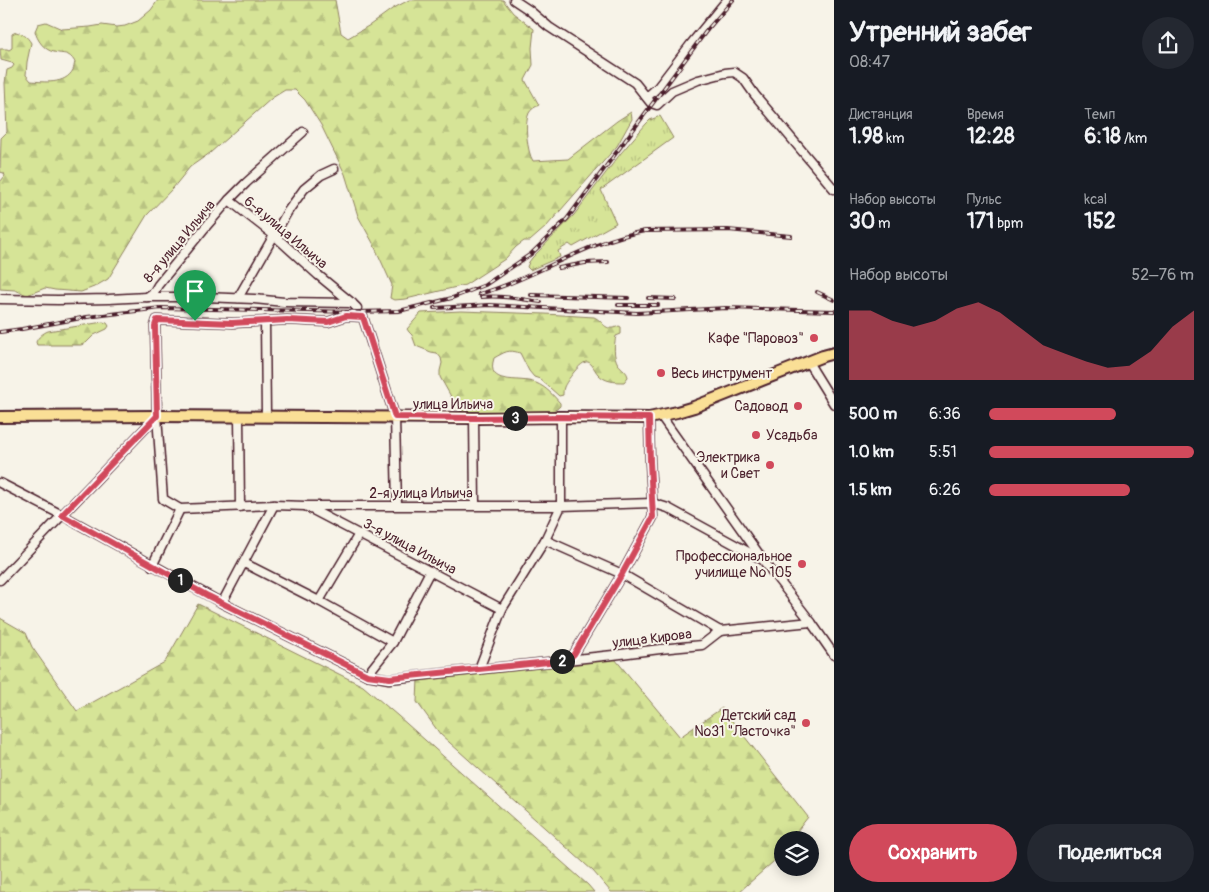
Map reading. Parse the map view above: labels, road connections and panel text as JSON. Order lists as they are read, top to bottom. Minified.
{"streets":{"main road":["улица Ильича"],"street":["6-я улица Ильича","8-я улица Ильича","2-я улица Ильича","3-я улица Ильича","улица Кирова"]},"crossings":[["6-я улица Ильича","8-я улица Ильича"],["2-я улица Ильича","3-я улица Ильича"]],"places":["Кафе \"Паровоз\"","Весь инструмент","Садовод","Усадьба","Электрика и Свет","Профессиональное училище № 105","Детский сад №31 \"Ласточка\""],"page":{"heading":["Утренний забег","08:47"],"stats":[["Дистанция","1.98 km"],["Время","12:28"],["Темп","6:18 /km"],["Набор высоты","30 m"],["Пульс","171 bpm"],["kcal","152"]],"chart":["Набор высоты","52–76 m"],"list":[{"name":"500 m","note":"6:36"},{"name":"1.0 km","note":"5:51"},{"name":"1.5 km","note":"6:26"}],"pins":["3","1","2"],"buttons":["Сохранить","Поделиться"]}}
